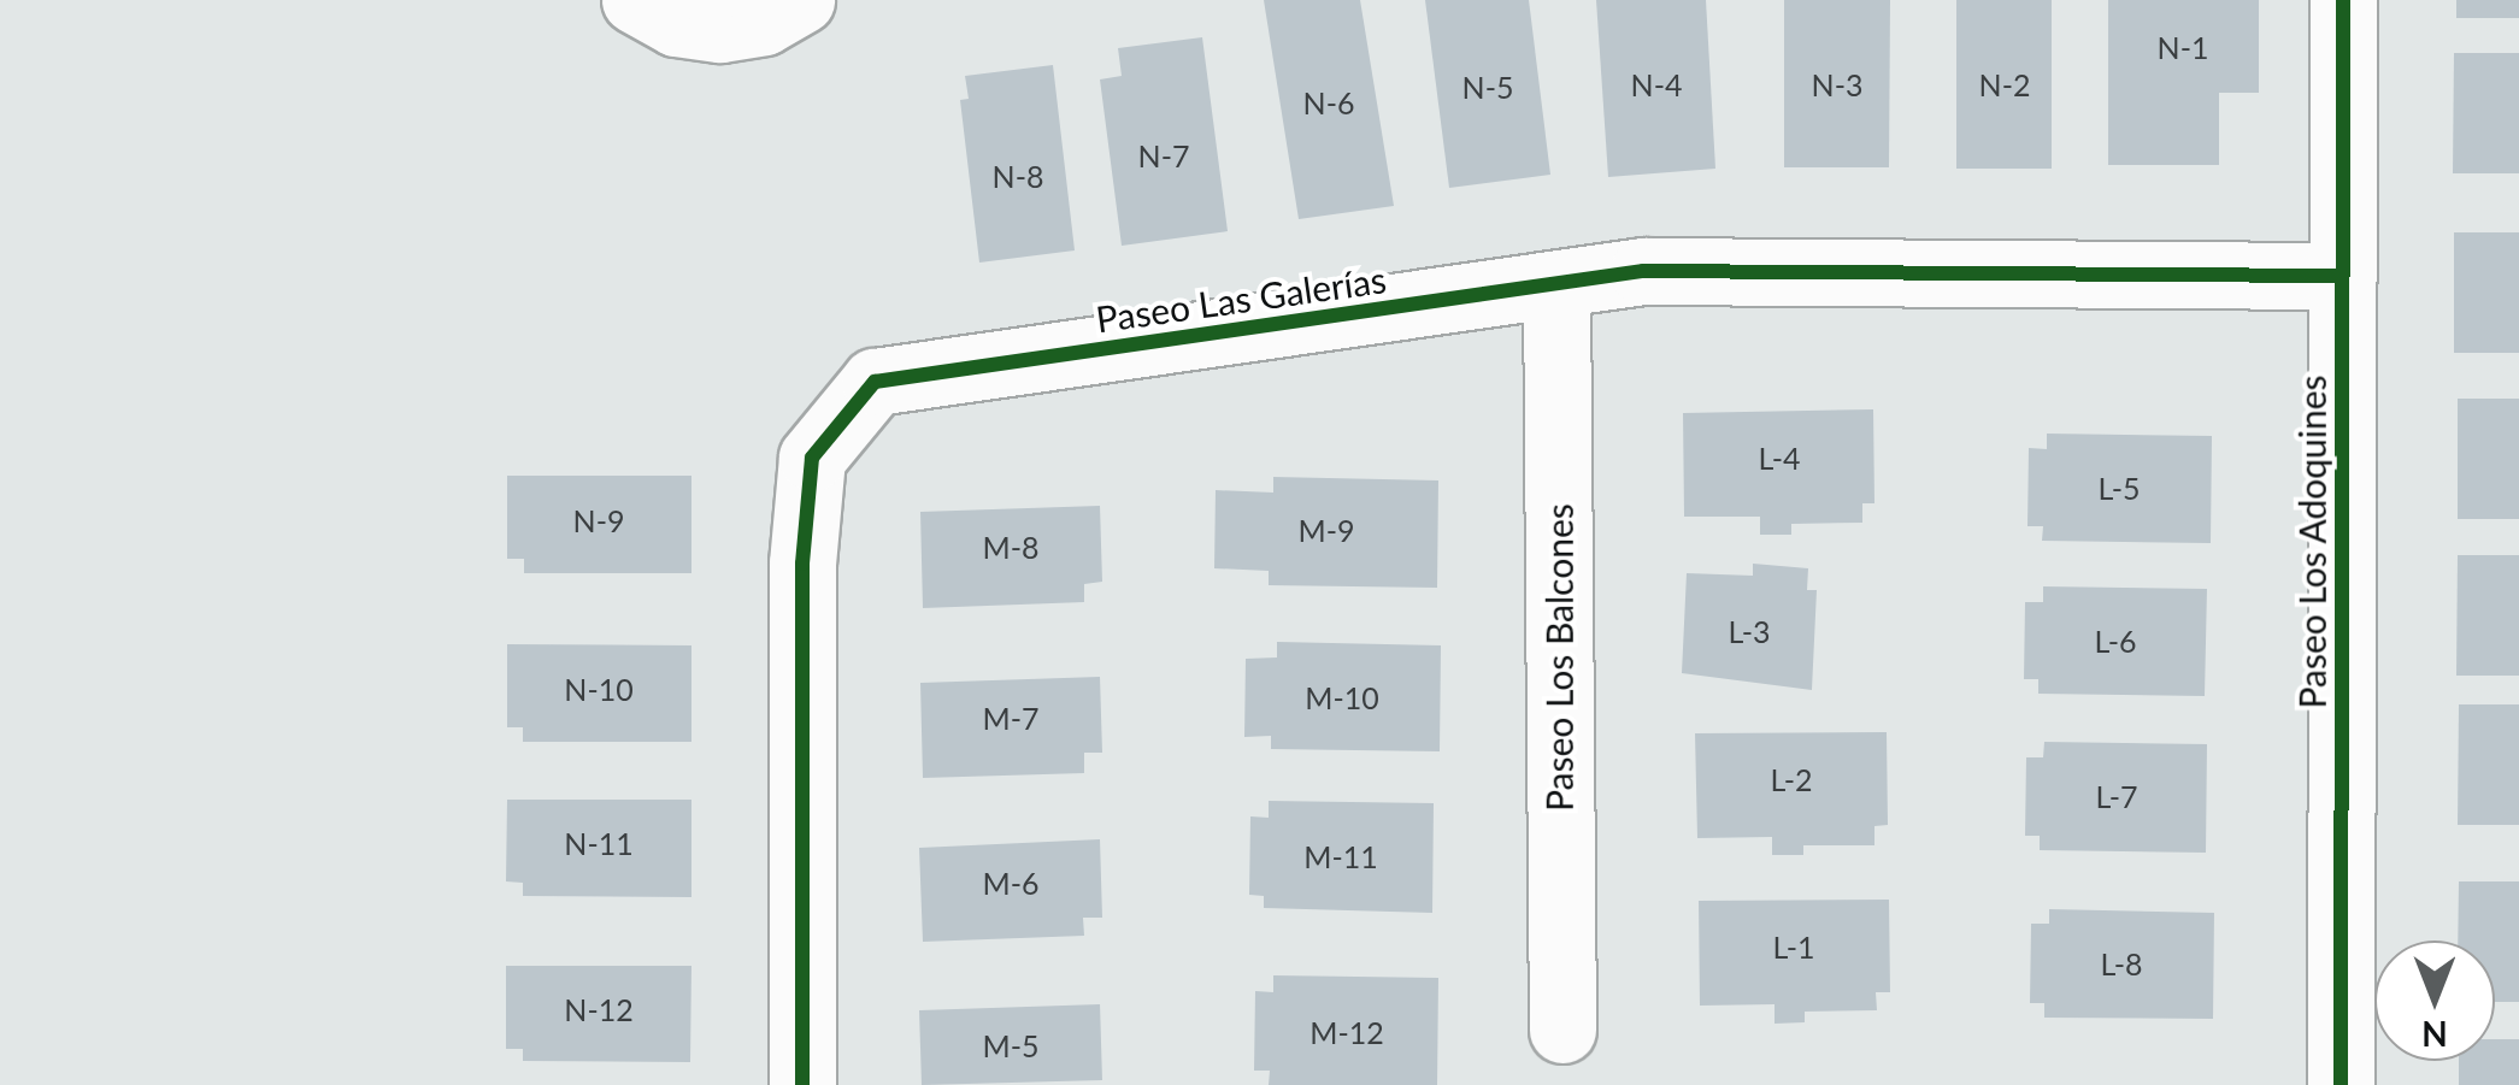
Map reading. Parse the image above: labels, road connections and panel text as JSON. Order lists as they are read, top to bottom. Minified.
{"streets":{"street":["Paseo Las Galerías","Paseo Los Adoquines","Paseo Los Balcones"]},"crossings":[["Paseo Las Galerías","Paseo Los Adoquines"],["Paseo Las Galerías","Paseo Los Balcones"]],"house_numbers":["N-1","N-4","N-3","N-2","N-5","N-6","N-7","N-8","L-4","L-5","N-9","M-9","M-8","L-3","L-6","N-10","M-10","M-7","L-2","L-7","N-11","M-11","M-6","L-1","L-8","N-12","M-12","M-5"],"north":"bottom"}
